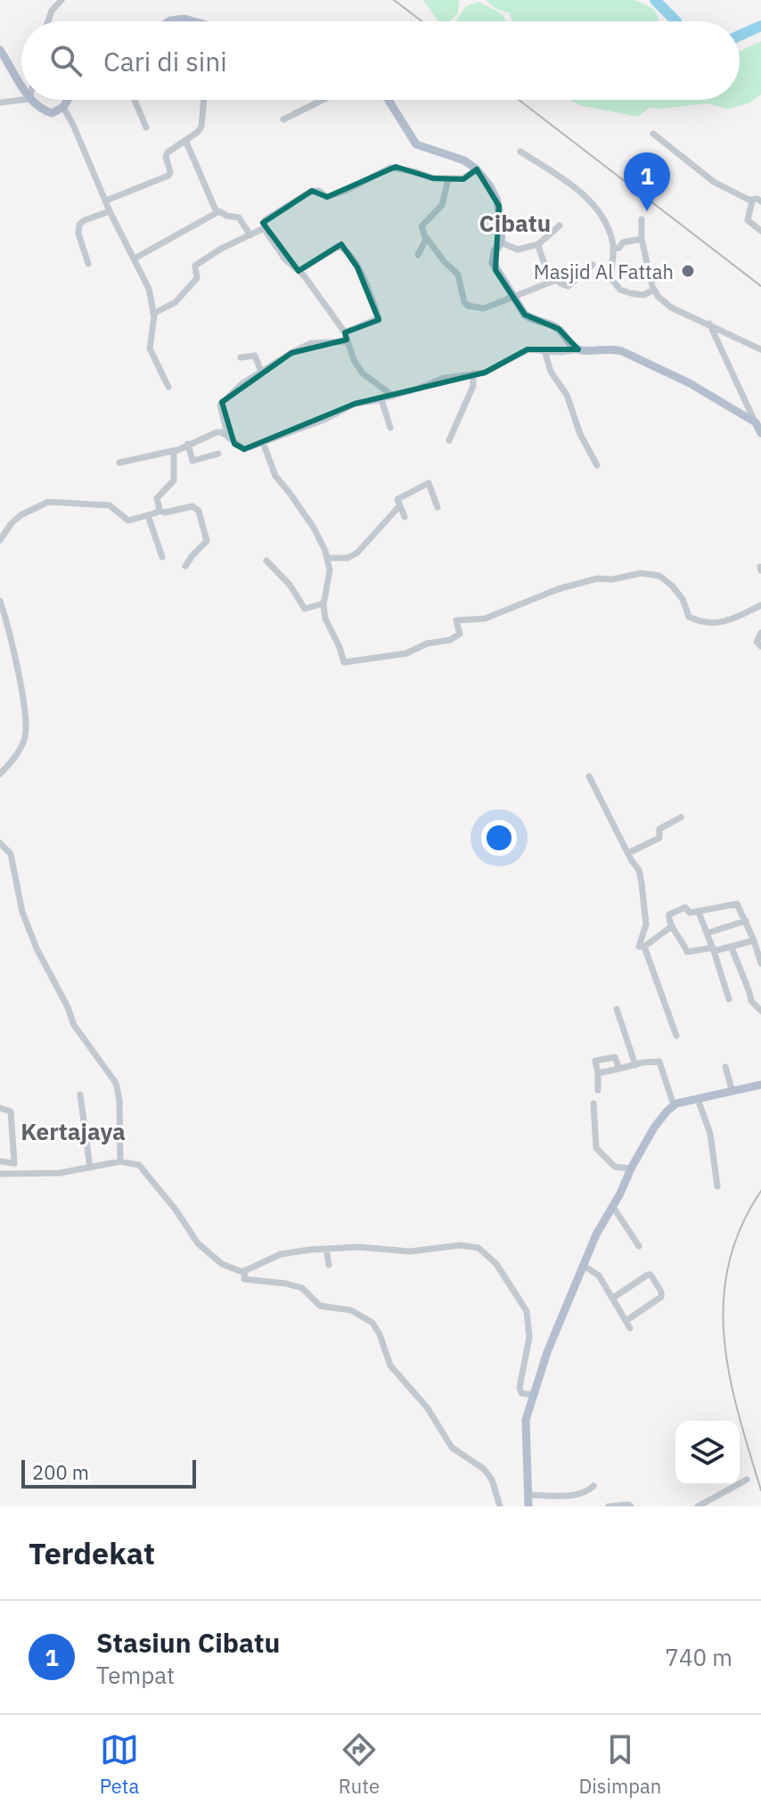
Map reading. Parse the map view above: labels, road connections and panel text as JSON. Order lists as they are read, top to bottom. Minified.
{"districts":["Cibatu","Kertajaya"],"places":["Masjid Al Fattah"],"scale_bar":"200 m","page":{"search":"Cari di sini","pins":"1","scale":"200 m","heading":"Terdekat","list":[{"mark":"1","name":"Stasiun Cibatu","note":"Tempat","value":"740 m"}],"nav":["Peta","Rute","Disimpan"]}}
